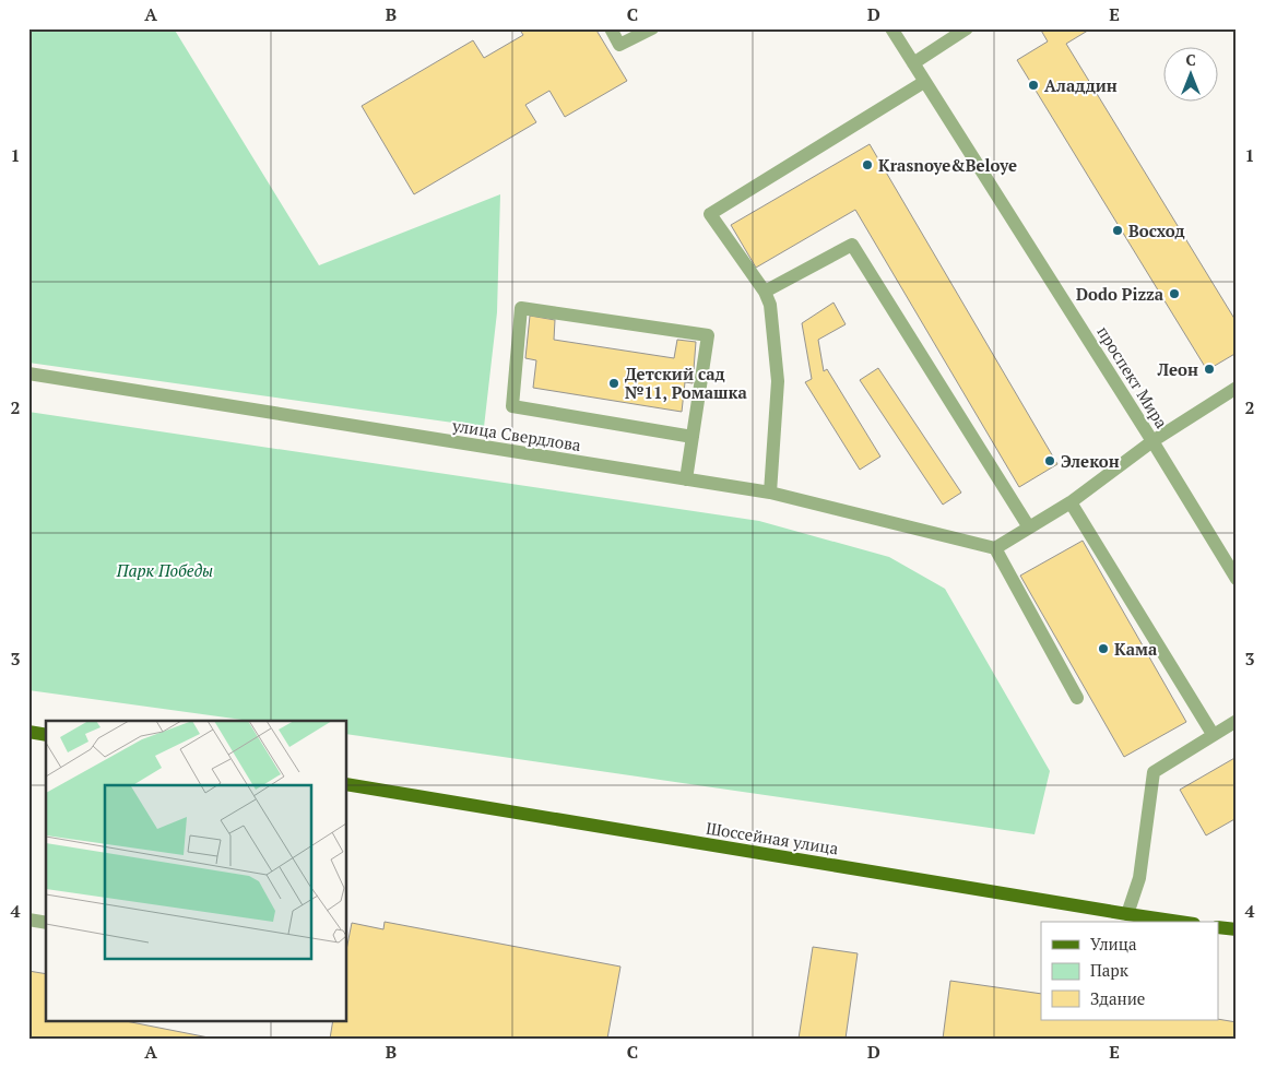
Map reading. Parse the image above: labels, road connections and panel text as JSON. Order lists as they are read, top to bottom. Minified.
{"streets":{"main road":["Шоссейная улица"],"street":["проспект Мира","улица Свердлова"]},"parks":["Парк Победы"],"places":["Аладдин","Krasnoye&Beloye","Восход","Dodo Pizza","Леон","Детский сад №11, Ромашка","Элекон","Кама"],"legend":["Улица","Парк","Здание"],"north":"top","grid":{"columns":["A","B","C","D","E"],"rows":["1","2","3","4"]}}
